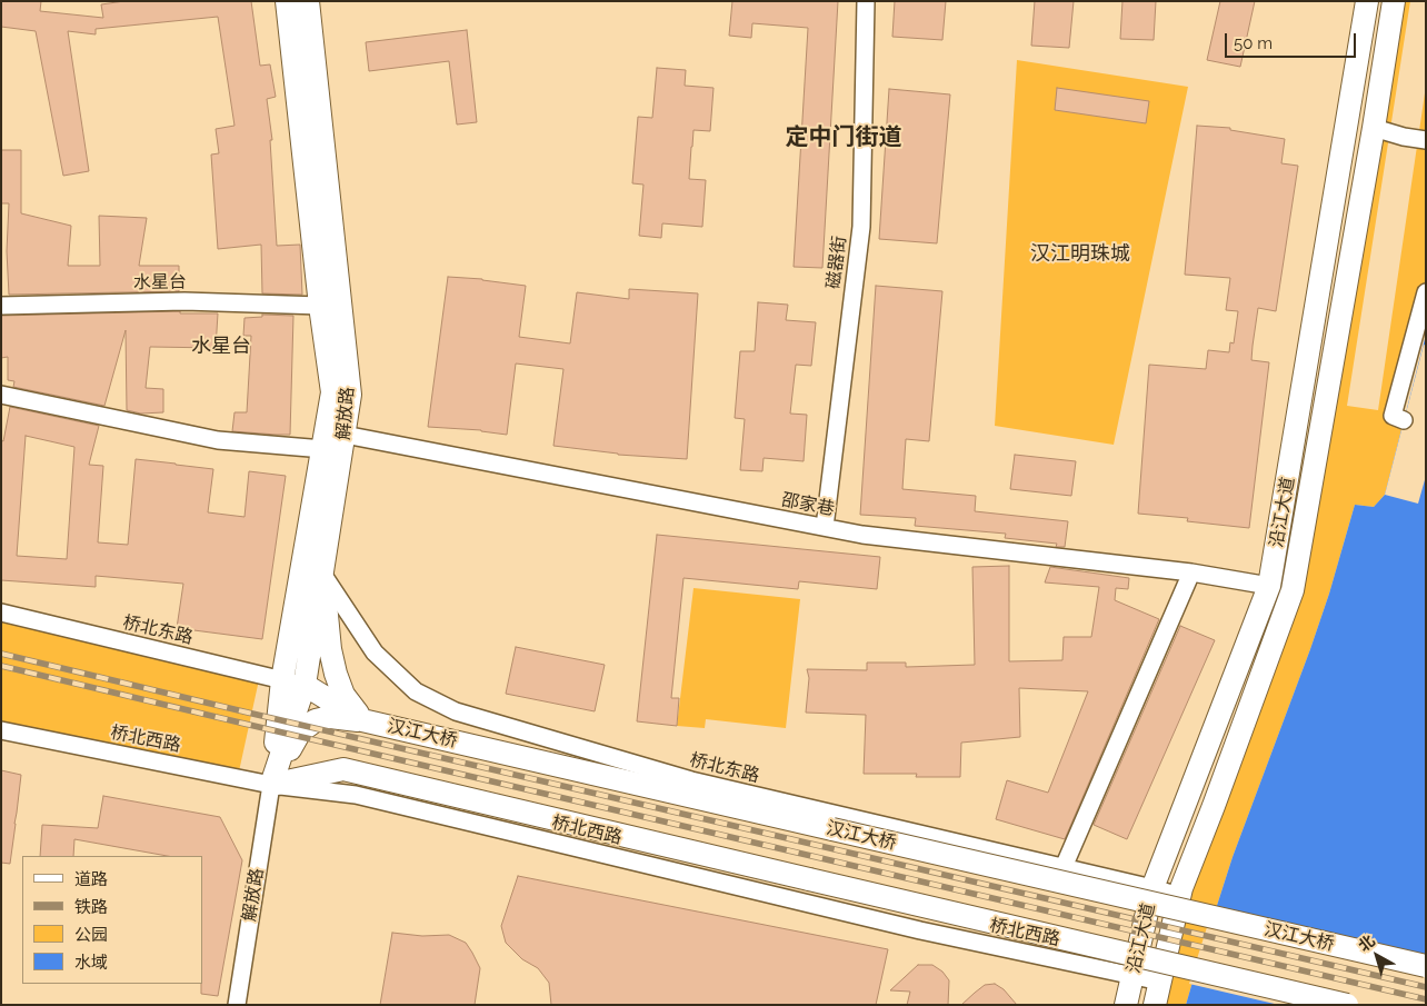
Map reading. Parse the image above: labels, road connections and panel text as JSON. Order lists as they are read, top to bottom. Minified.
{"streets":{"main road":["解放路","沿江大道","汉江大桥"],"street":["磁器街","水星台","邵家巷","桥北东路","桥北西路"]},"crossings":[["磁器街","邵家巷"],["水星台","解放路"],["解放路","邵家巷"],["解放路","桥北东路"],["解放路","汉江大桥"],["解放路","桥北西路"],["邵家巷","沿江大道"],["沿江大道","桥北东路"],["沿江大道","桥北西路"],["桥北东路","汉江大桥"]],"districts":["定中门街道","汉江明珠城","水星台"],"legend":["道路","铁路","公园","水域"],"scale_bar":"50 m","north":"top left"}
